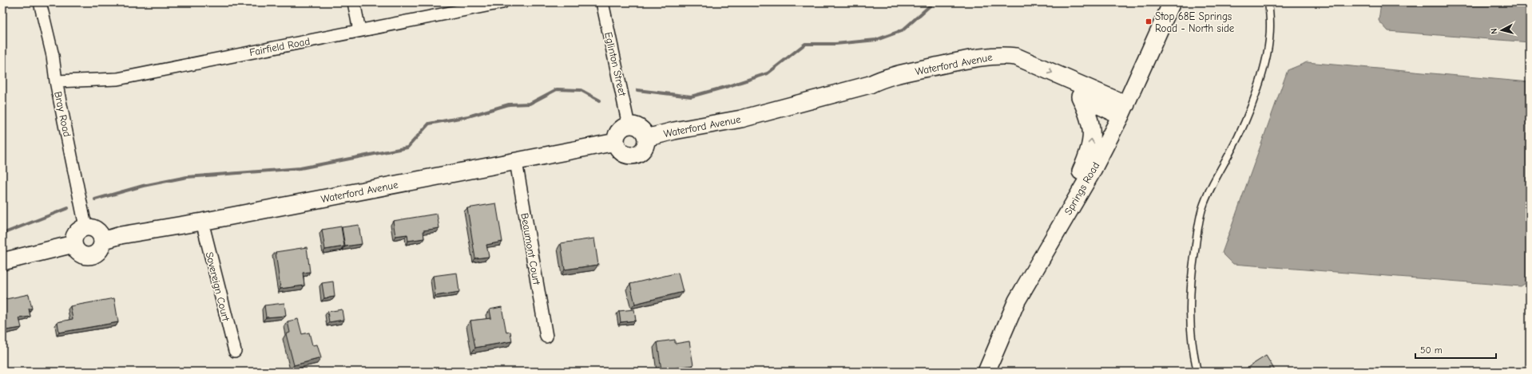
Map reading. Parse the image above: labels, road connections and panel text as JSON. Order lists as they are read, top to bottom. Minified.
{"streets":{"street":["Fairfield Road","Eglinton Street","Waterford Avenue","Bray Road","Springs Road","Beaumont Court","Sovereign Court"]},"crossings":[["Fairfield Road","Bray Road"],["Eglinton Street","Waterford Avenue"],["Waterford Avenue","Bray Road"],["Waterford Avenue","Springs Road"],["Waterford Avenue","Beaumont Court"],["Waterford Avenue","Sovereign Court"]],"places":{"transit":["Stop 68E Springs Road - North side"]},"scale_bar":"50 m","north":"left"}
